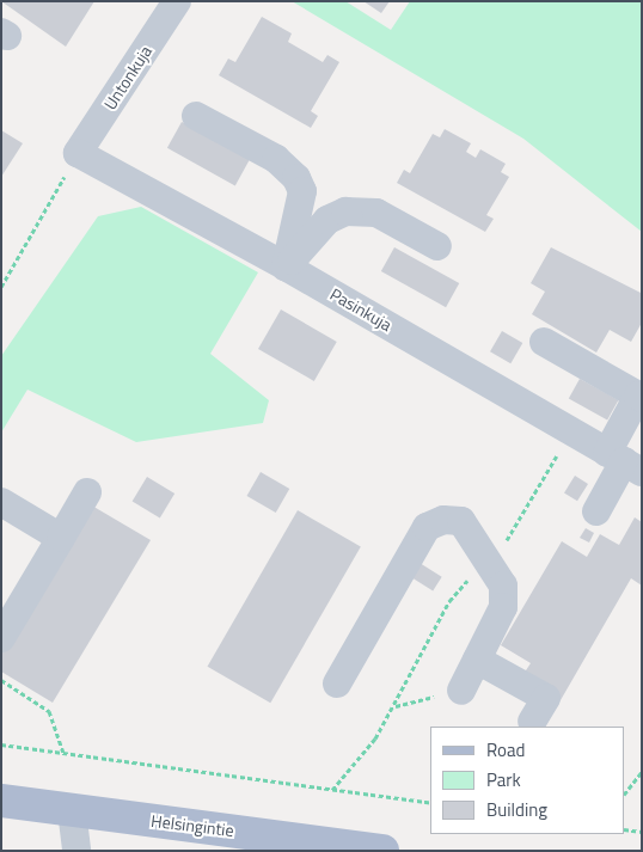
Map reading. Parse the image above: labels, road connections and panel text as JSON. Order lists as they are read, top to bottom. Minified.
{"streets":{"main road":["Helsingintie"],"street":["Untonkuja","Pasinkuja"]},"crossings":[["Untonkuja","Pasinkuja"]],"legend":["Road","Park","Building"]}
